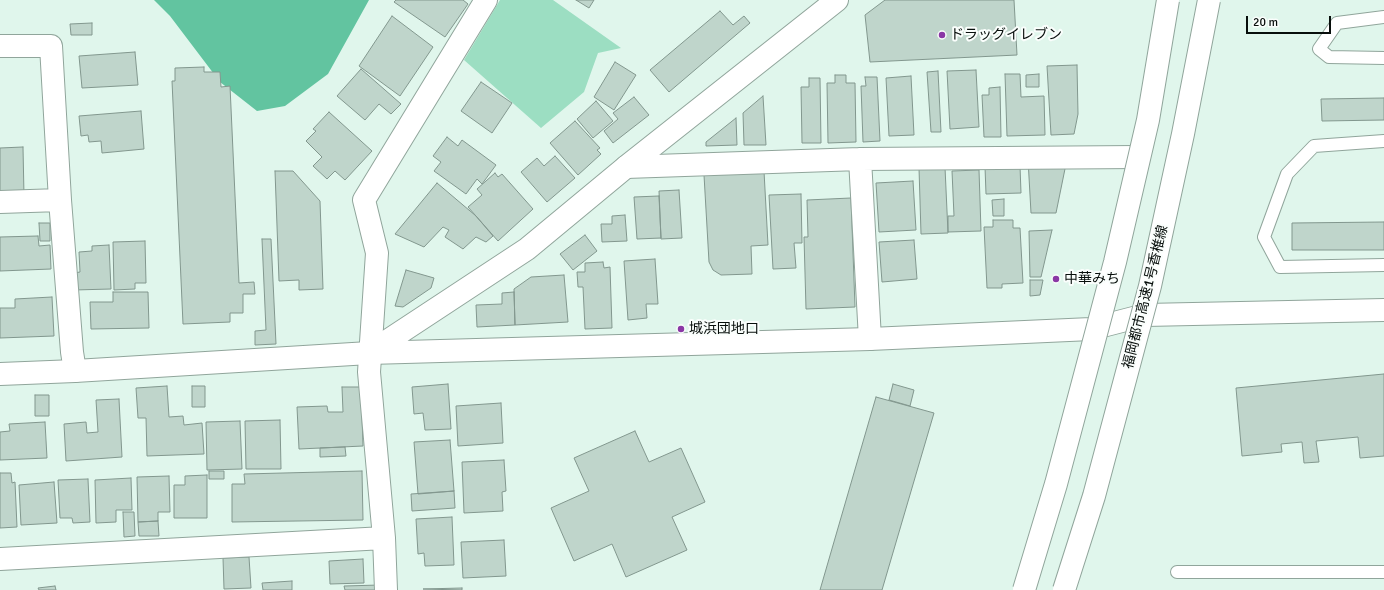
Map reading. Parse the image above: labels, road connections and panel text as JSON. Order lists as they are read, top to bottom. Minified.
{"streets":{"main road":["福岡都市高速1号香椎線"]},"places":["ドラッグイレブン","中華みち","城浜団地口"],"scale_bar":"20 m"}
